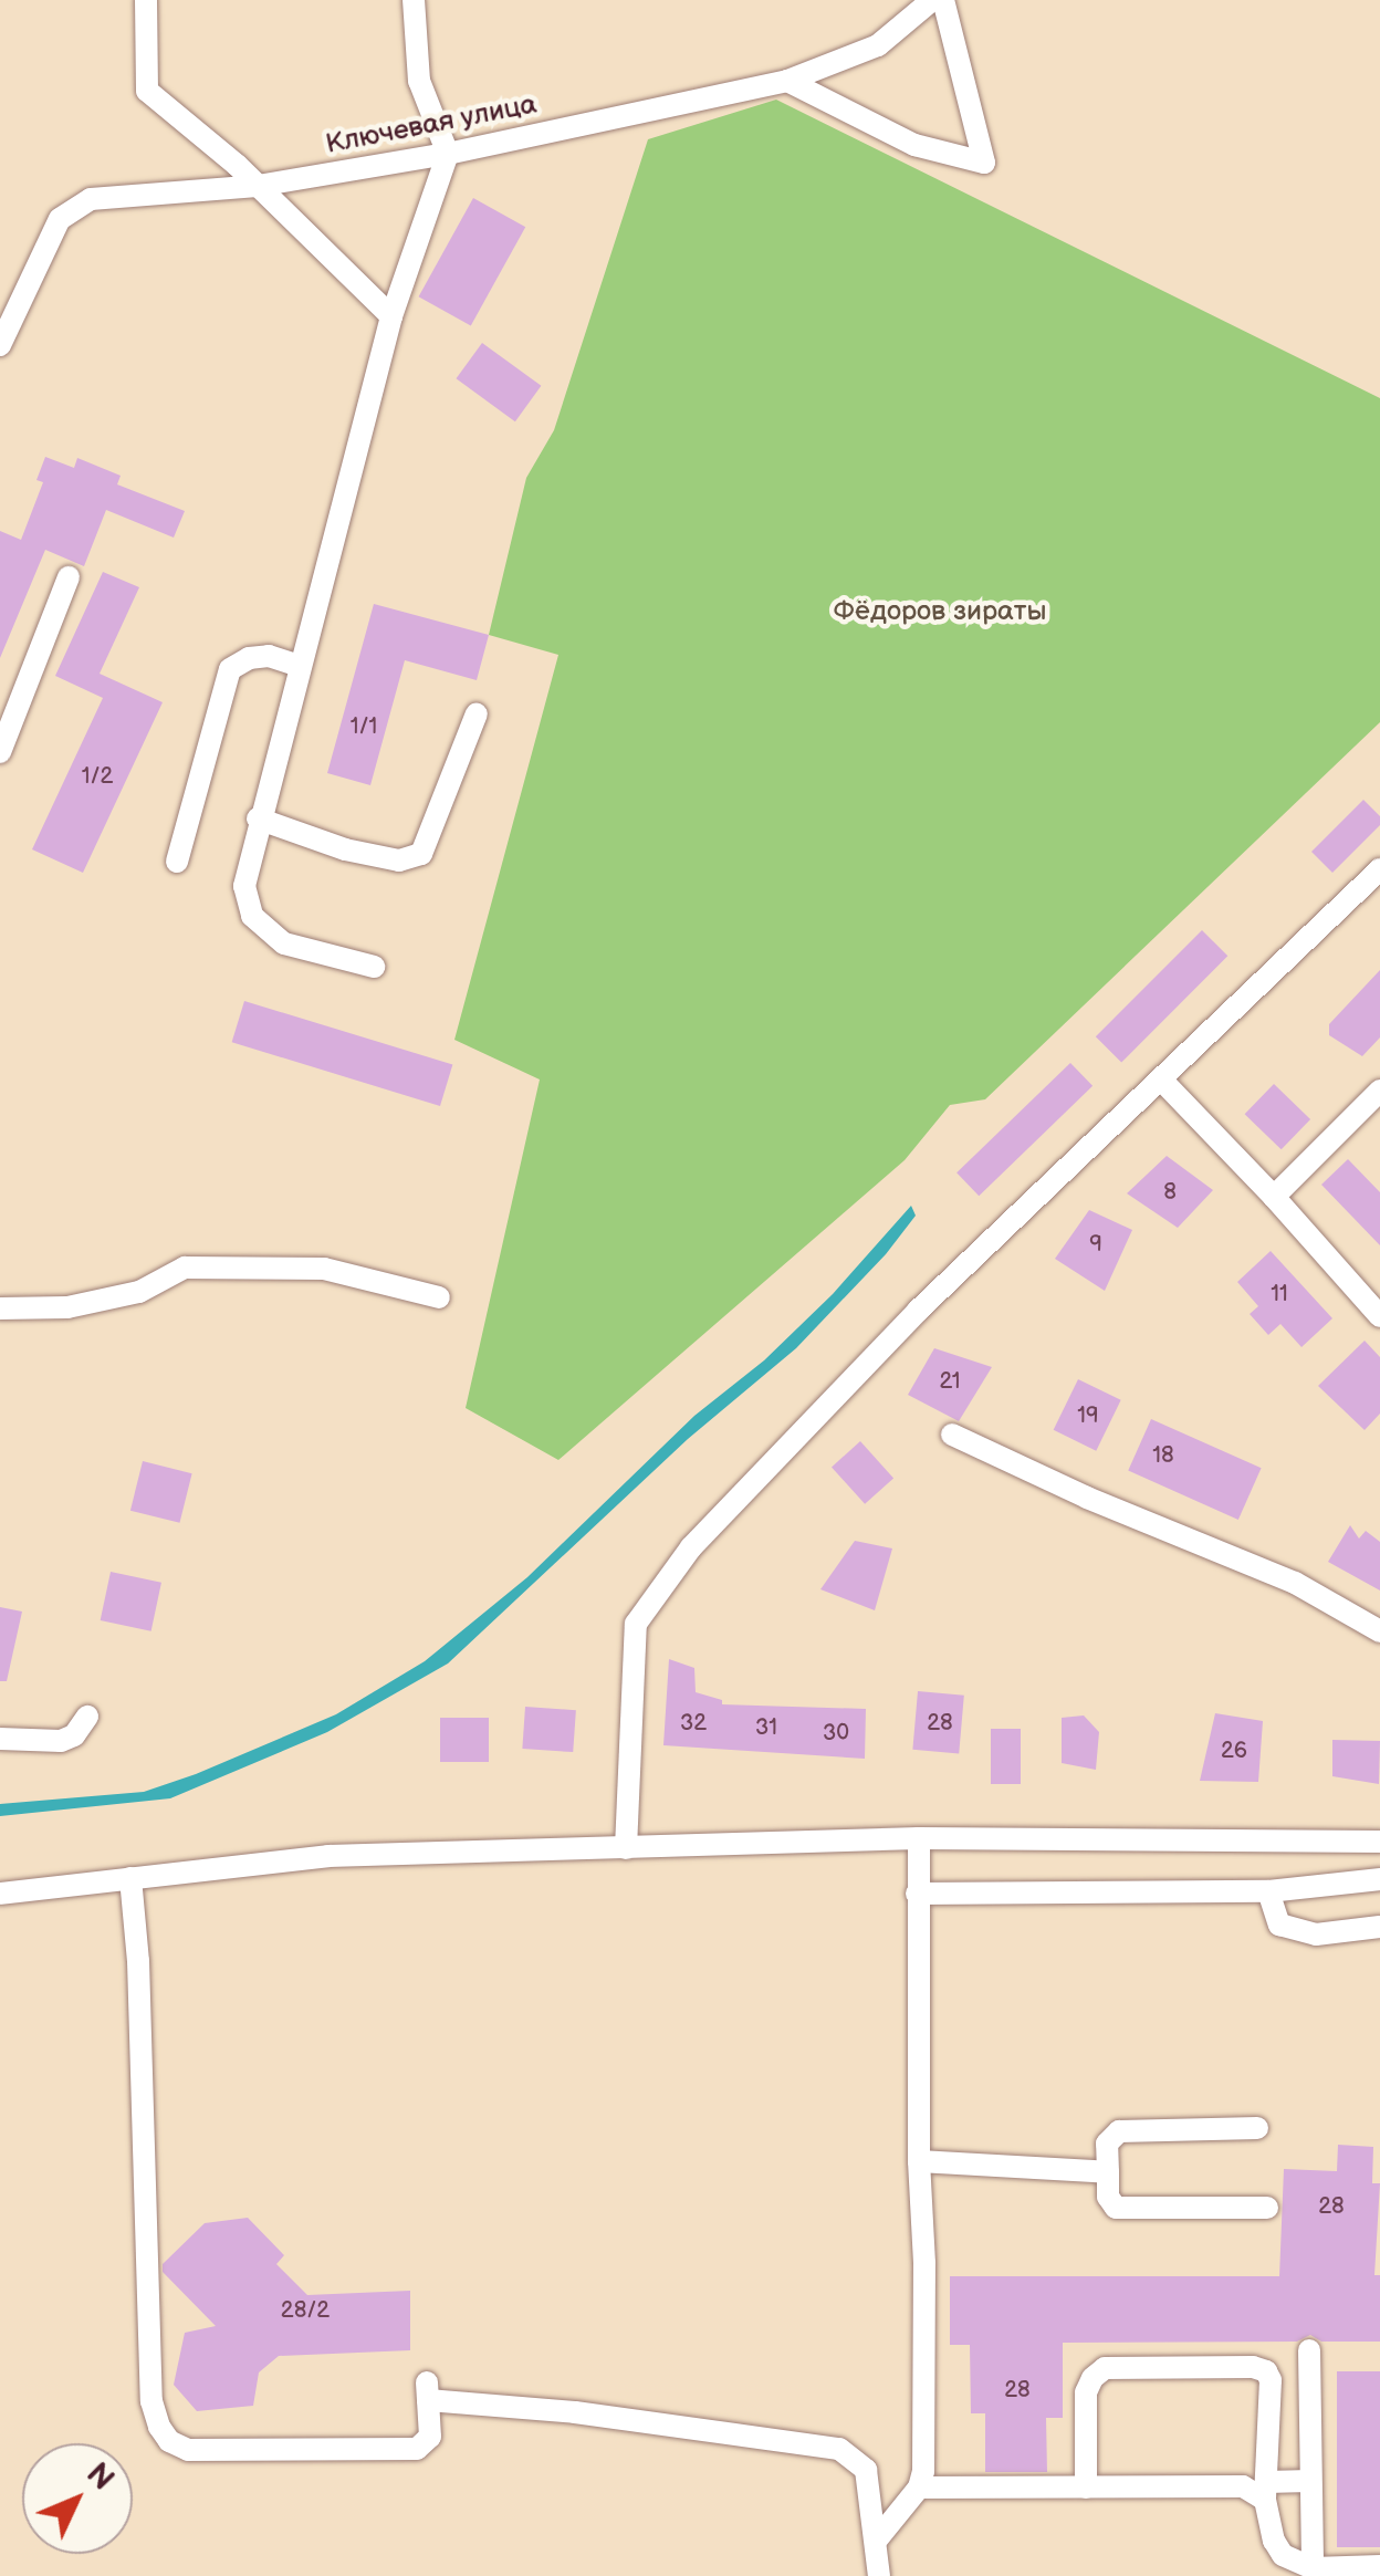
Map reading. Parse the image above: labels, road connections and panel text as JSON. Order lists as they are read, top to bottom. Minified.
{"streets":{"street":["Ключевая улица"]},"parks":["Фёдоров зираты"],"house_numbers":["1/1","1/2","8","9","11","21","19","18","32","28","31","30","26","28","28/2","28"],"north":"top right"}
